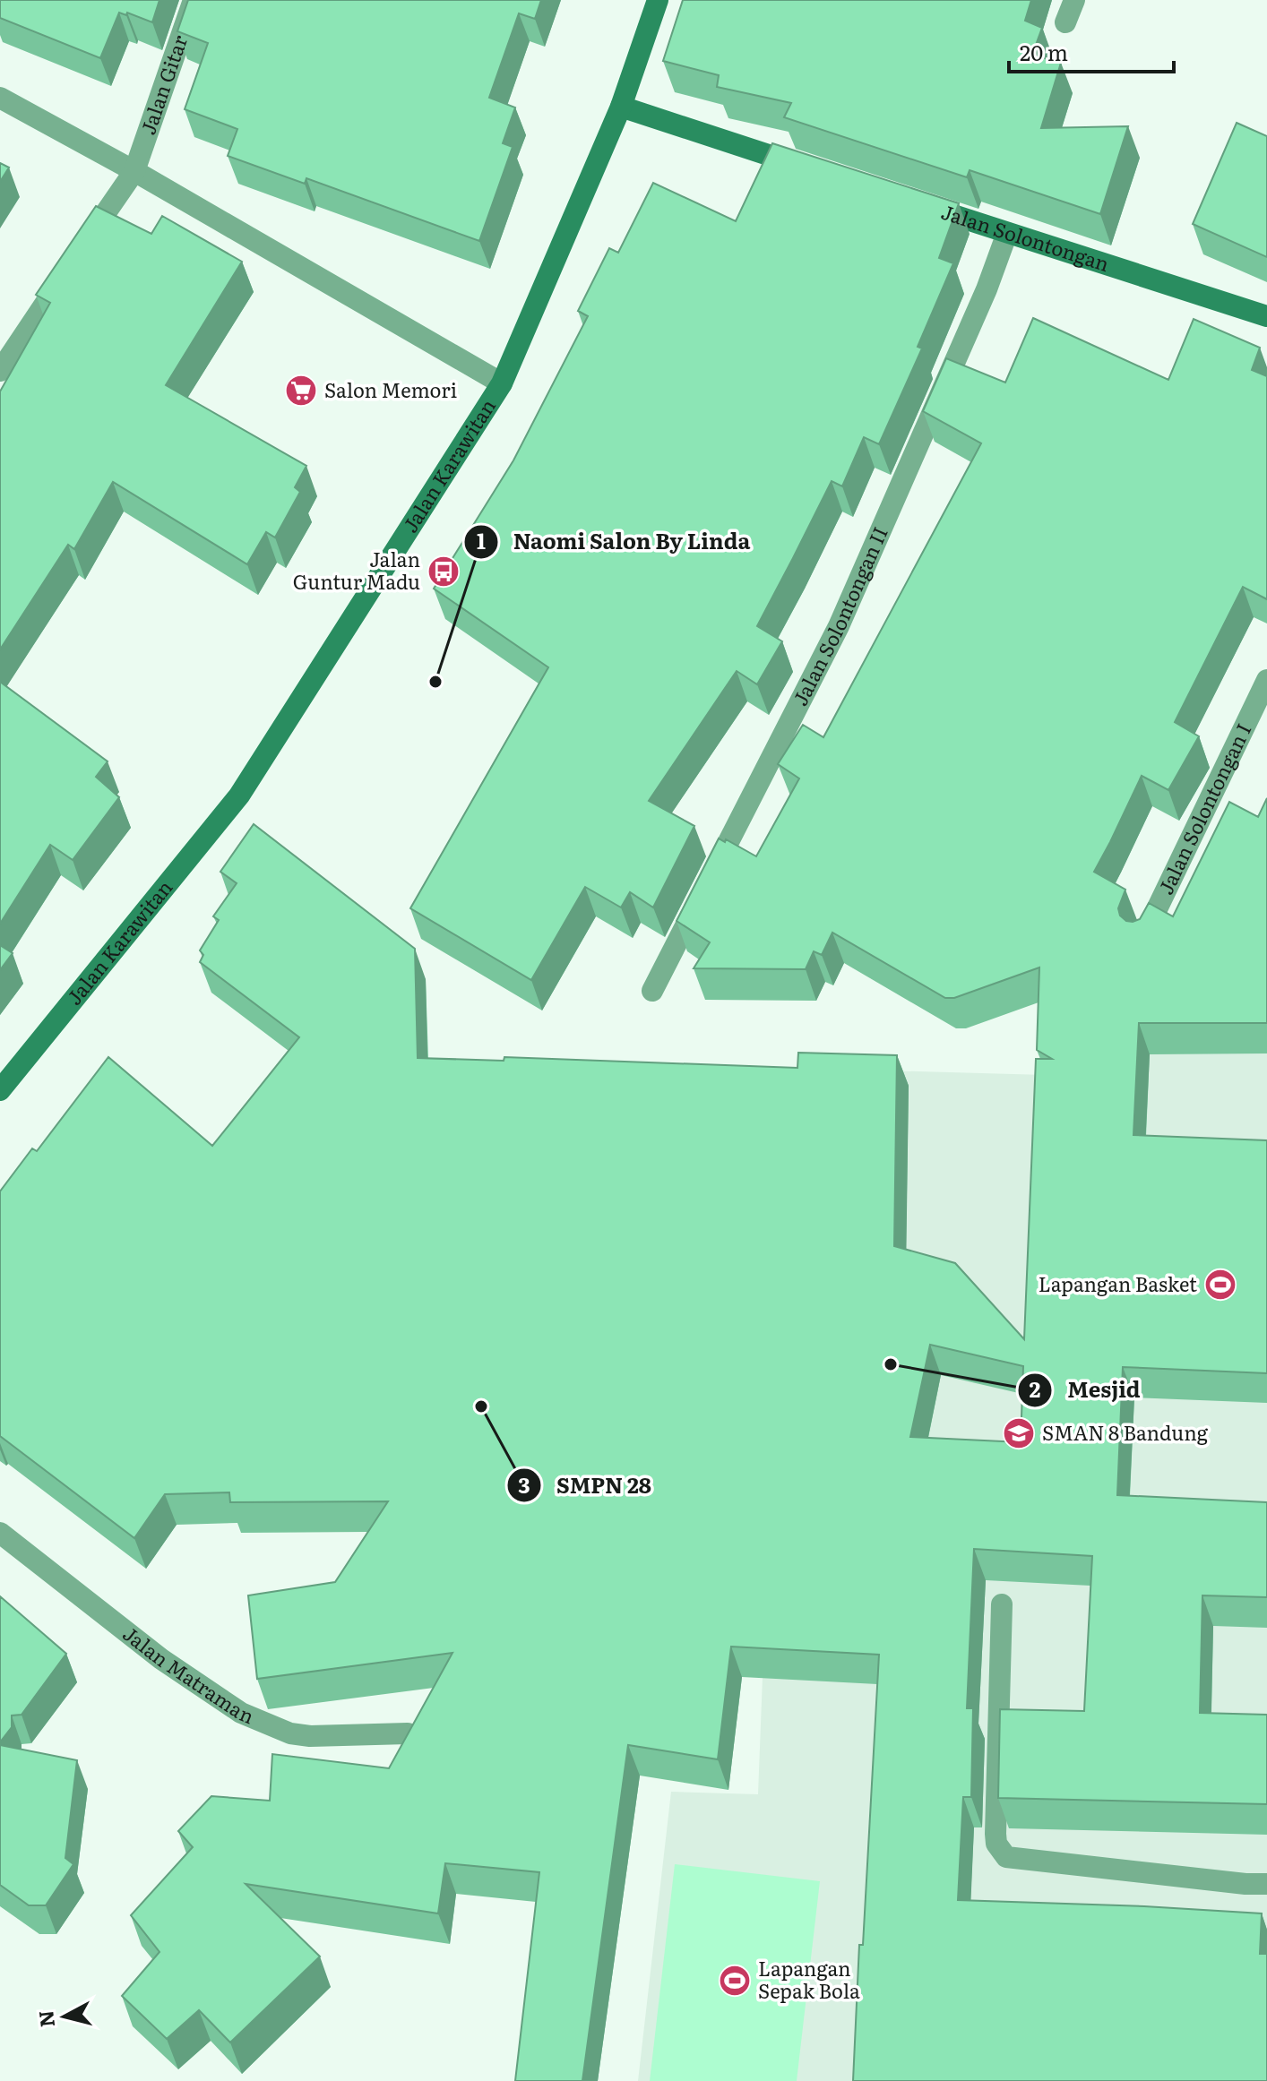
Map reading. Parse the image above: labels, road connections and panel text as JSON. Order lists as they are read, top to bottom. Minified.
{"streets":{"street":["Jalan Gitar","Jalan Solontongan","Jalan Karawitan","Jalan Solontongan II","Jalan Solontongan I","Jalan Matraman"]},"crossings":[["Jalan Solontongan","Jalan Solontongan II"]],"places":{"supermarket":["Salon Memori"],"bus stop":["Jalan Guntur Madu"],"other":["Naomi Salon By Linda","Mesjid","SMPN 28"],"sports":["Lapangan Basket","Lapangan Sepak Bola"],"school or university":["SMAN 8 Bandung"]},"scale_bar":"20 m","north":"left"}
